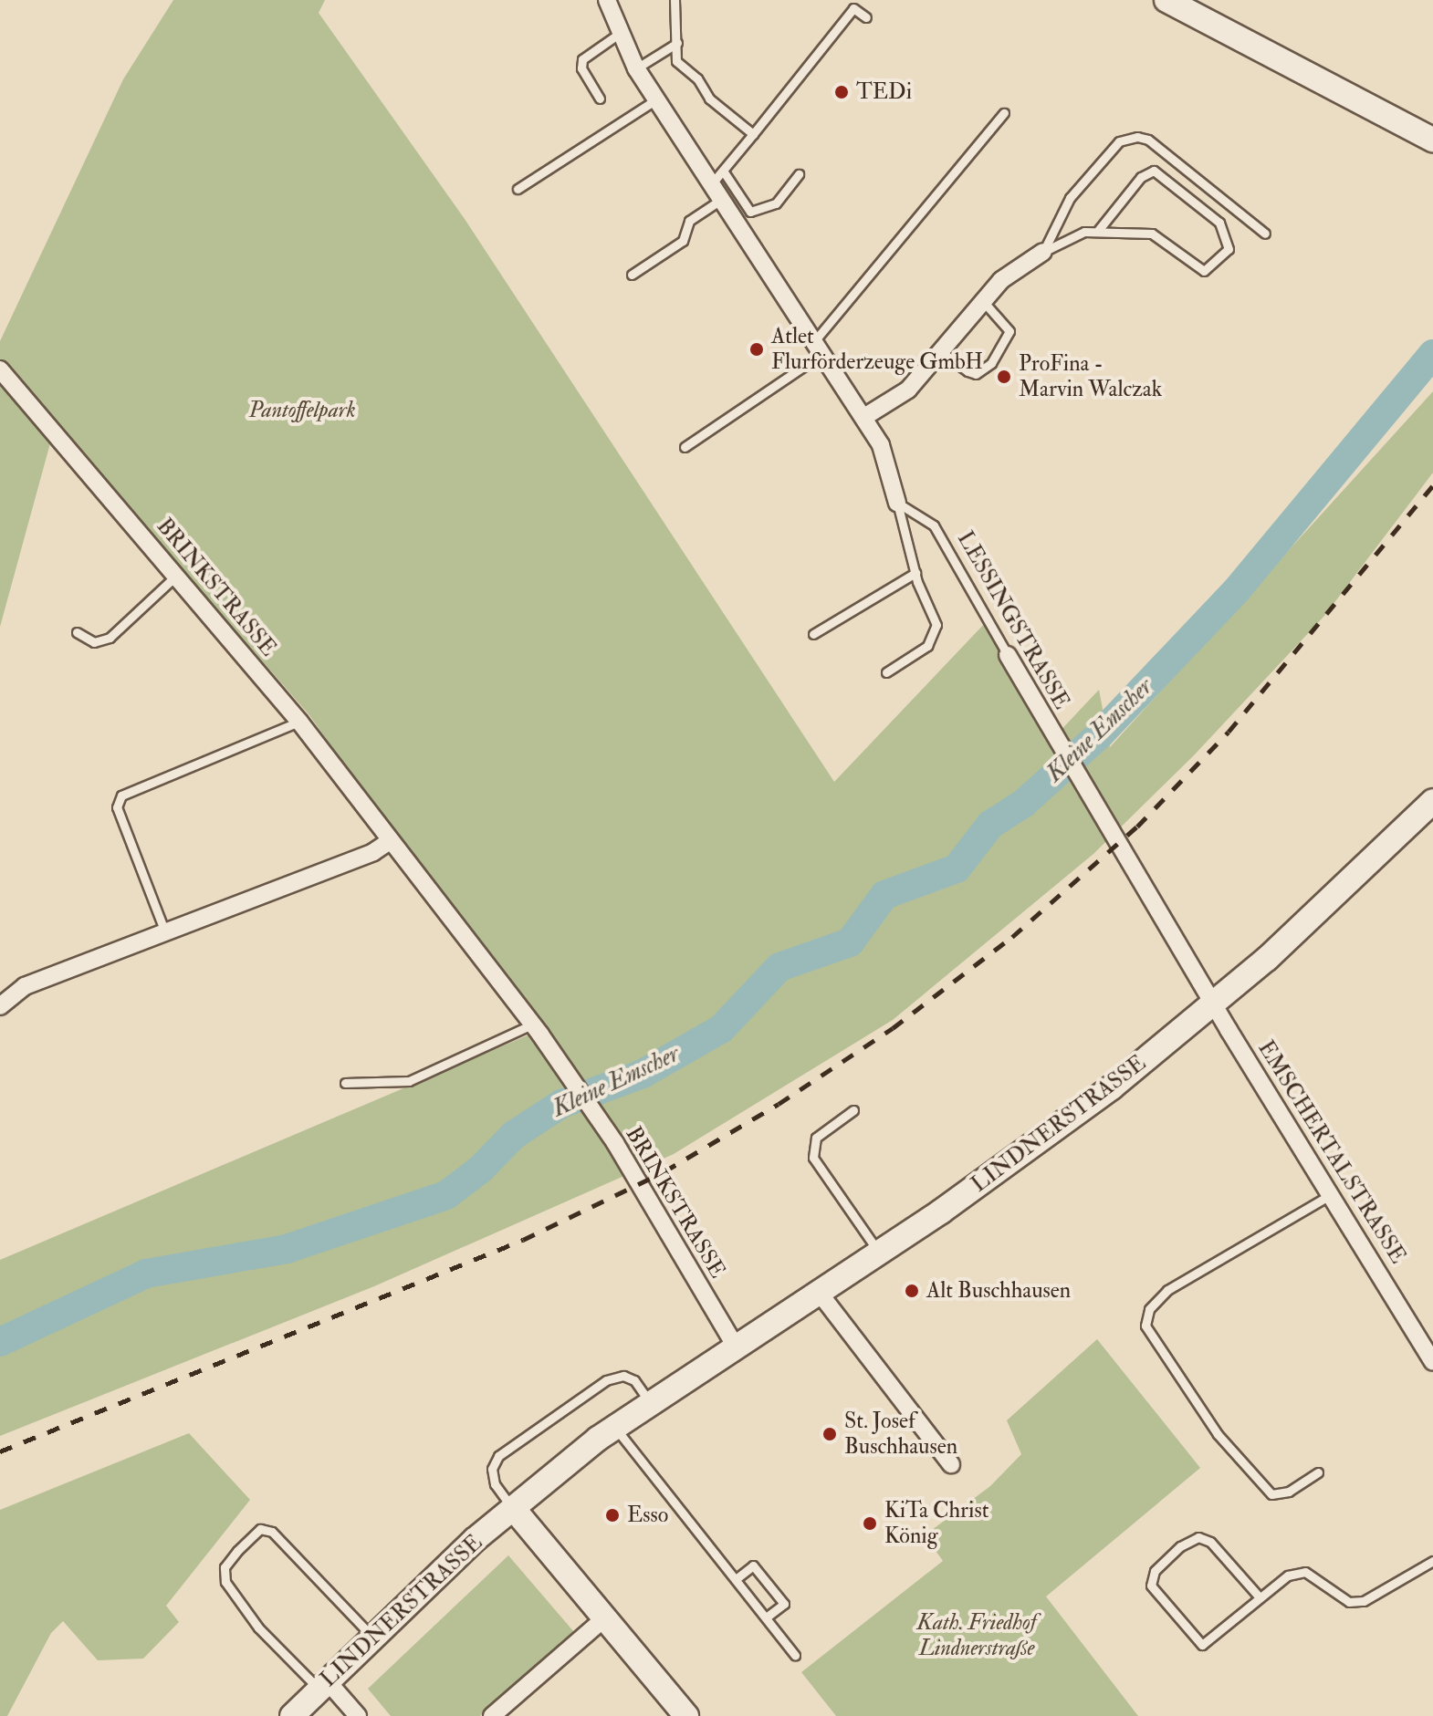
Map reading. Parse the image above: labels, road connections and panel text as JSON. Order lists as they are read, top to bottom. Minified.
{"streets":{"street":["BRINKSTRASSE","LESSINGSTRASSE","LINDNERSTRASSE","EMSCHERTALSTRASSE"]},"crossings":[["BRINKSTRASSE","LINDNERSTRASSE"],["LESSINGSTRASSE","LINDNERSTRASSE"],["LESSINGSTRASSE","EMSCHERTALSTRASSE"],["LINDNERSTRASSE","EMSCHERTALSTRASSE"]],"water":["Kleine Emscher"],"parks":["Pantoffelpark","Kath. Friedhof Lindnerstraße"],"places":["TEDi","Atlet Flurförderzeuge GmbH","ProFina - Marvin Walczak","Alt Buschhausen","St. Josef Buschhausen","Esso","KiTa Christ König"]}
